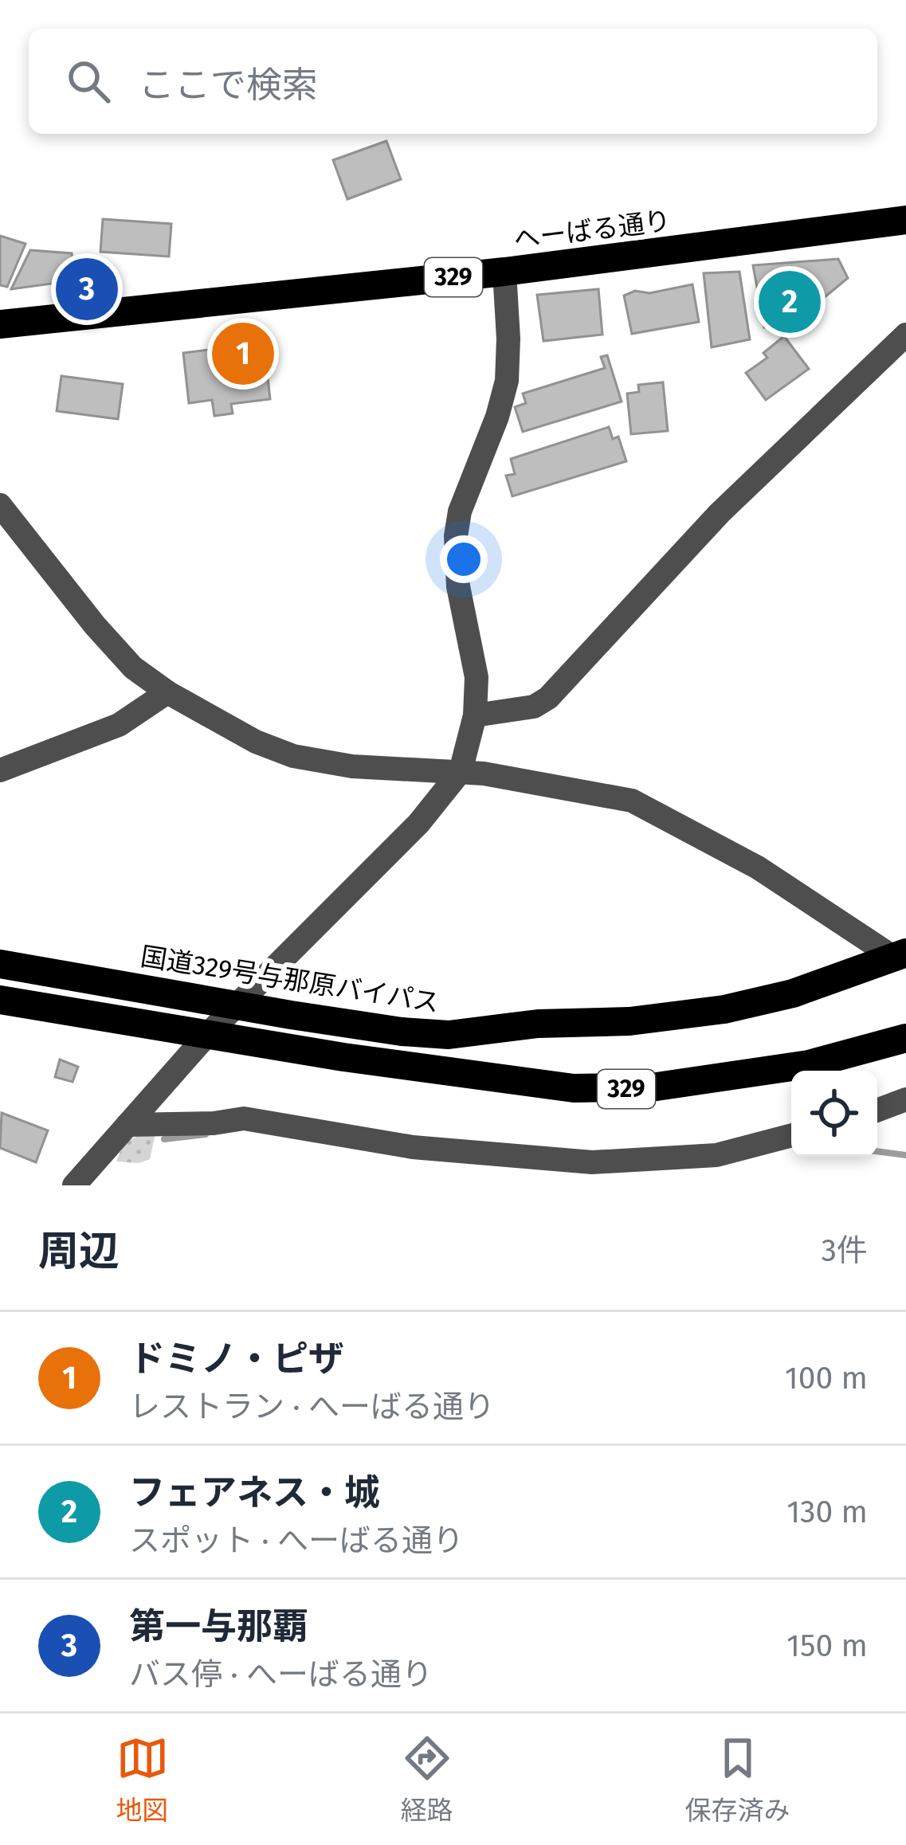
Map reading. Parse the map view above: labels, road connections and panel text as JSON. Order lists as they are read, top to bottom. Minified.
{"streets":{"highway":["へーばる通り","329","国道329号与那原バイパス"]},"page":{"search":"ここで検索","pins":["3","2","1"],"heading":["周辺","3件"],"list":[{"mark":"1","name":"ドミノ・ピザ","note":"レストラン · へーばる通り","value":"100 m"},{"mark":"2","name":"フェアネス・城","note":"スポット · へーばる通り","value":"130 m"},{"mark":"3","name":"第一与那覇","note":"バス停 · へーばる通り","value":"150 m"}],"nav":["地図","経路","保存済み"]}}
